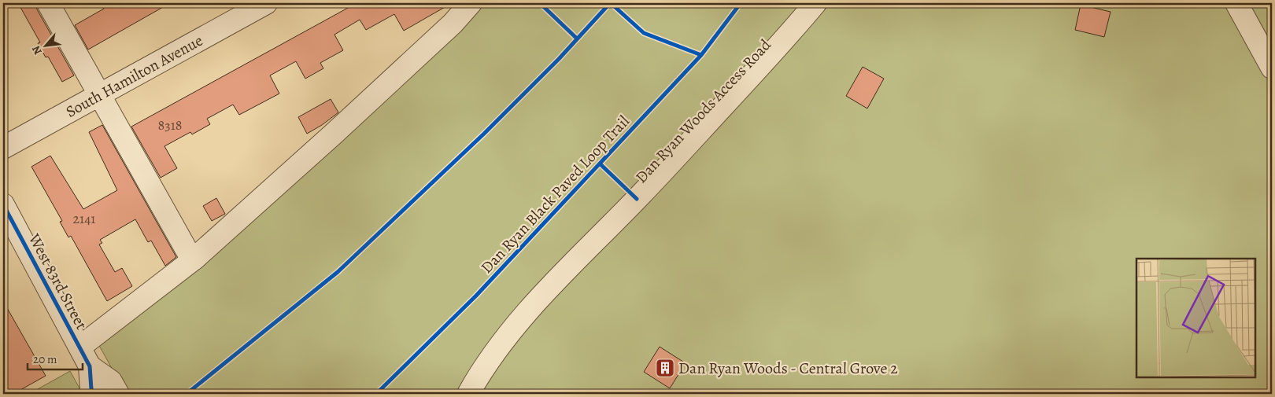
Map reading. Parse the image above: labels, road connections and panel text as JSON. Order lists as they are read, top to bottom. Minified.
{"streets":{"street":["South Hamilton Avenue","Dan Ryan Woods Access Road","West 83rd Street"],"cycle path":["Dan Ryan Black Paved Loop Trail"]},"places":{"building":["Dan Ryan Woods - Central Grove 2"]},"house_numbers":["8318","2141"],"scale_bar":"20 m","north":"bottom left"}
